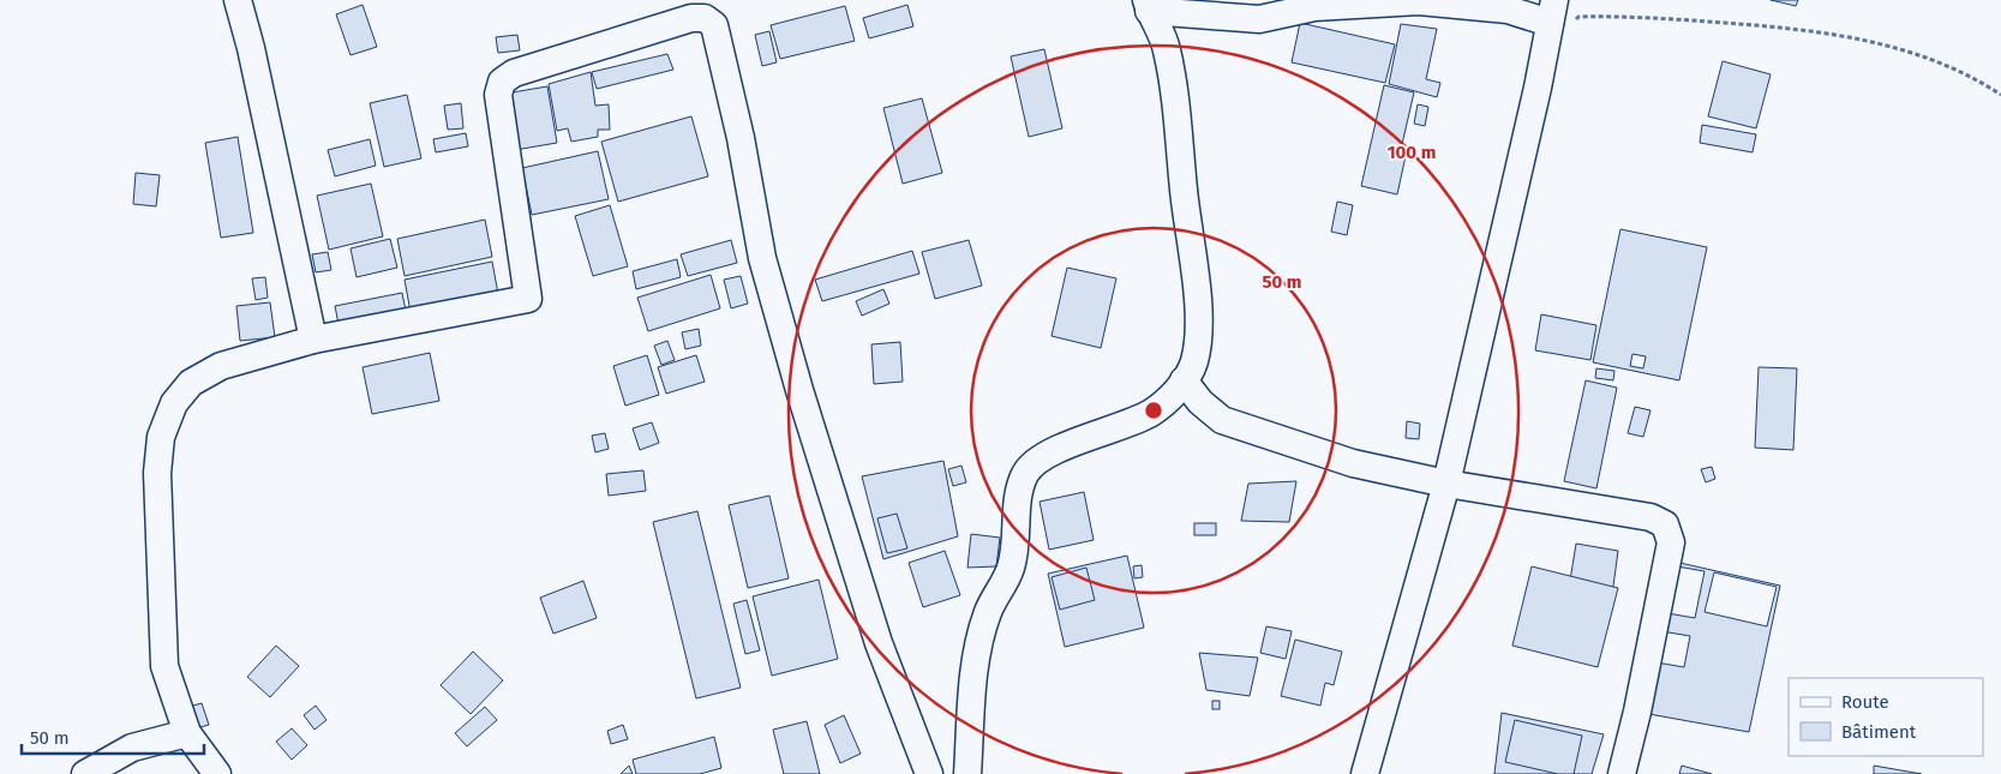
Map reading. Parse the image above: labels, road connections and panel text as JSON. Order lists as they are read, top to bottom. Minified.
{"legend":["Route","Bâtiment"],"scale_bar":"50 m","rings":["100 m","50 m"]}
